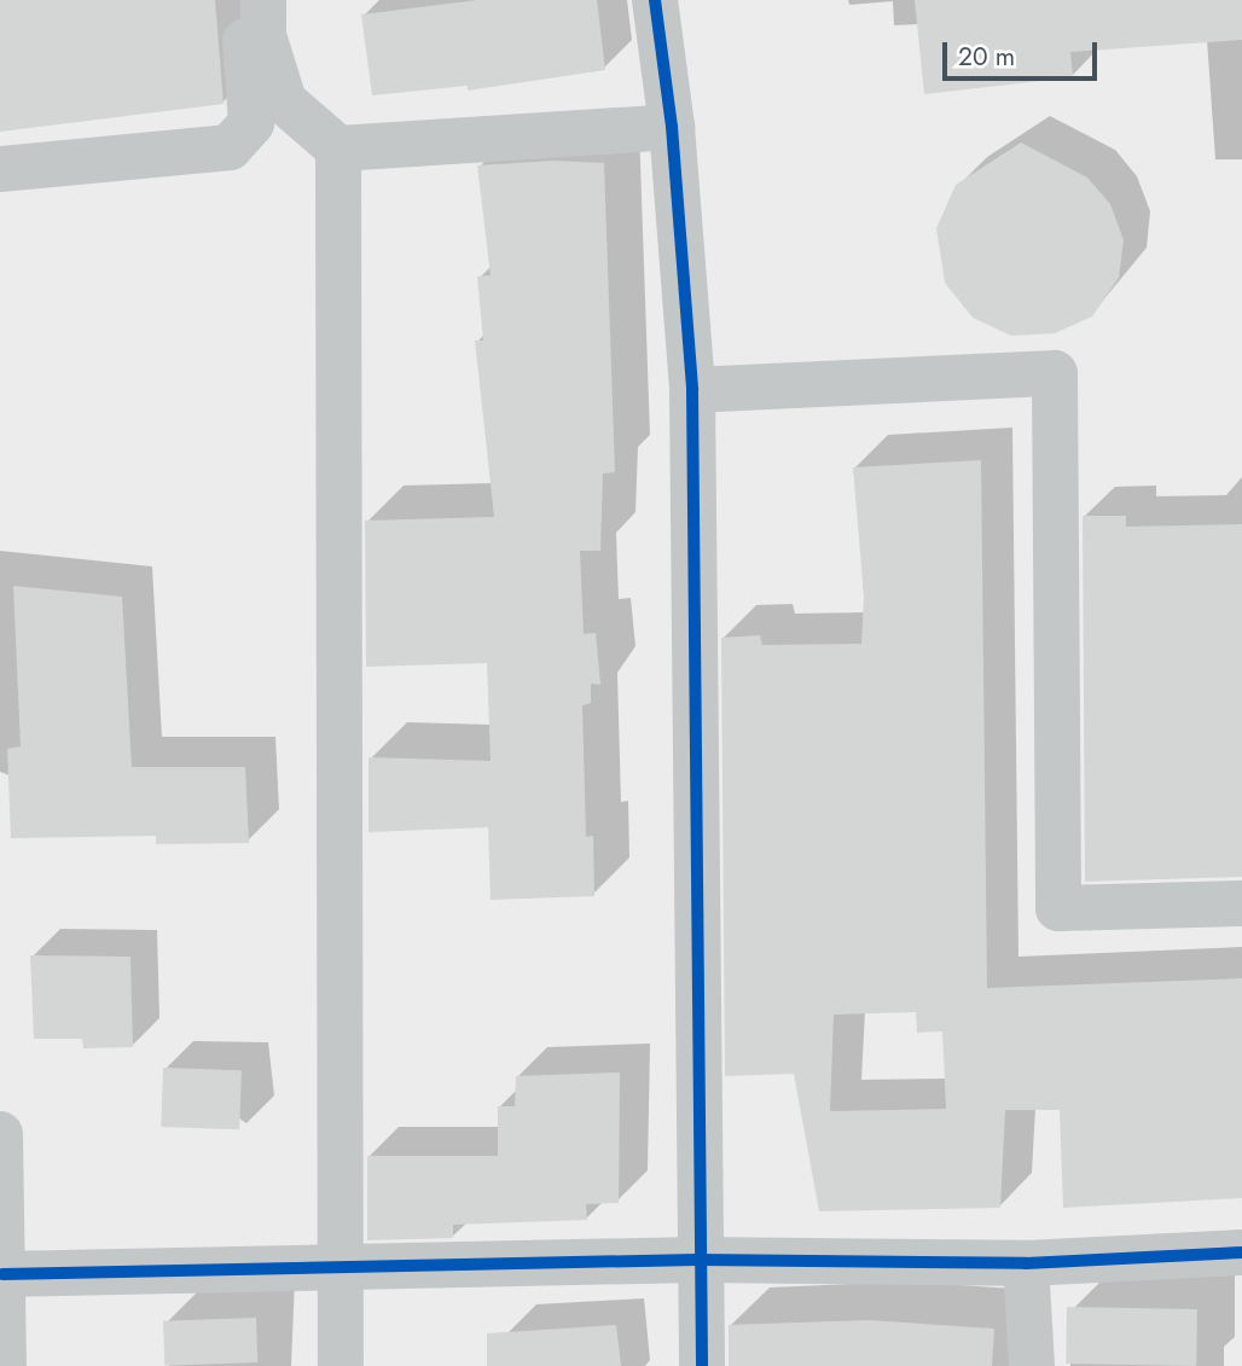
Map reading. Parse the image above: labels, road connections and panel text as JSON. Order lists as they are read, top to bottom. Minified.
{"scale_bar":"20 m"}
